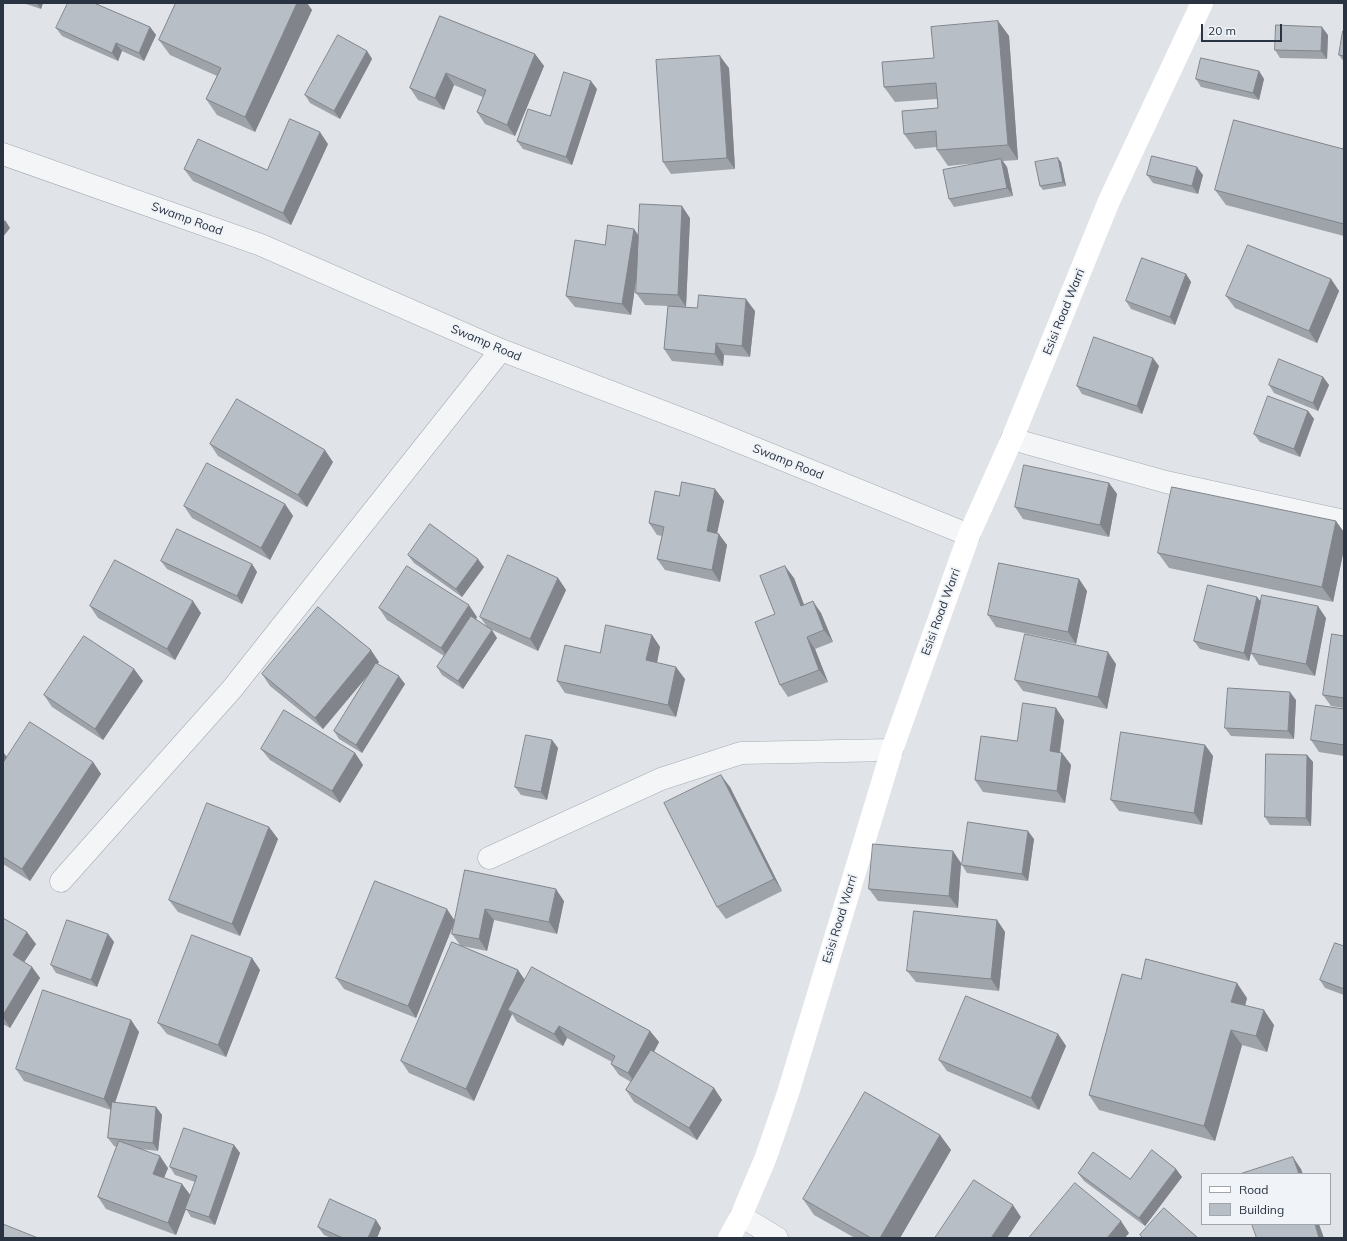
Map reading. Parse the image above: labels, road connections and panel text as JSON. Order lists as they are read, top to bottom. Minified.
{"streets":{"street":["Swamp Road","Esisi Road Warri"]},"crossings":[["Swamp Road","Esisi Road Warri"]],"legend":["Road","Building"],"scale_bar":"20 m"}
